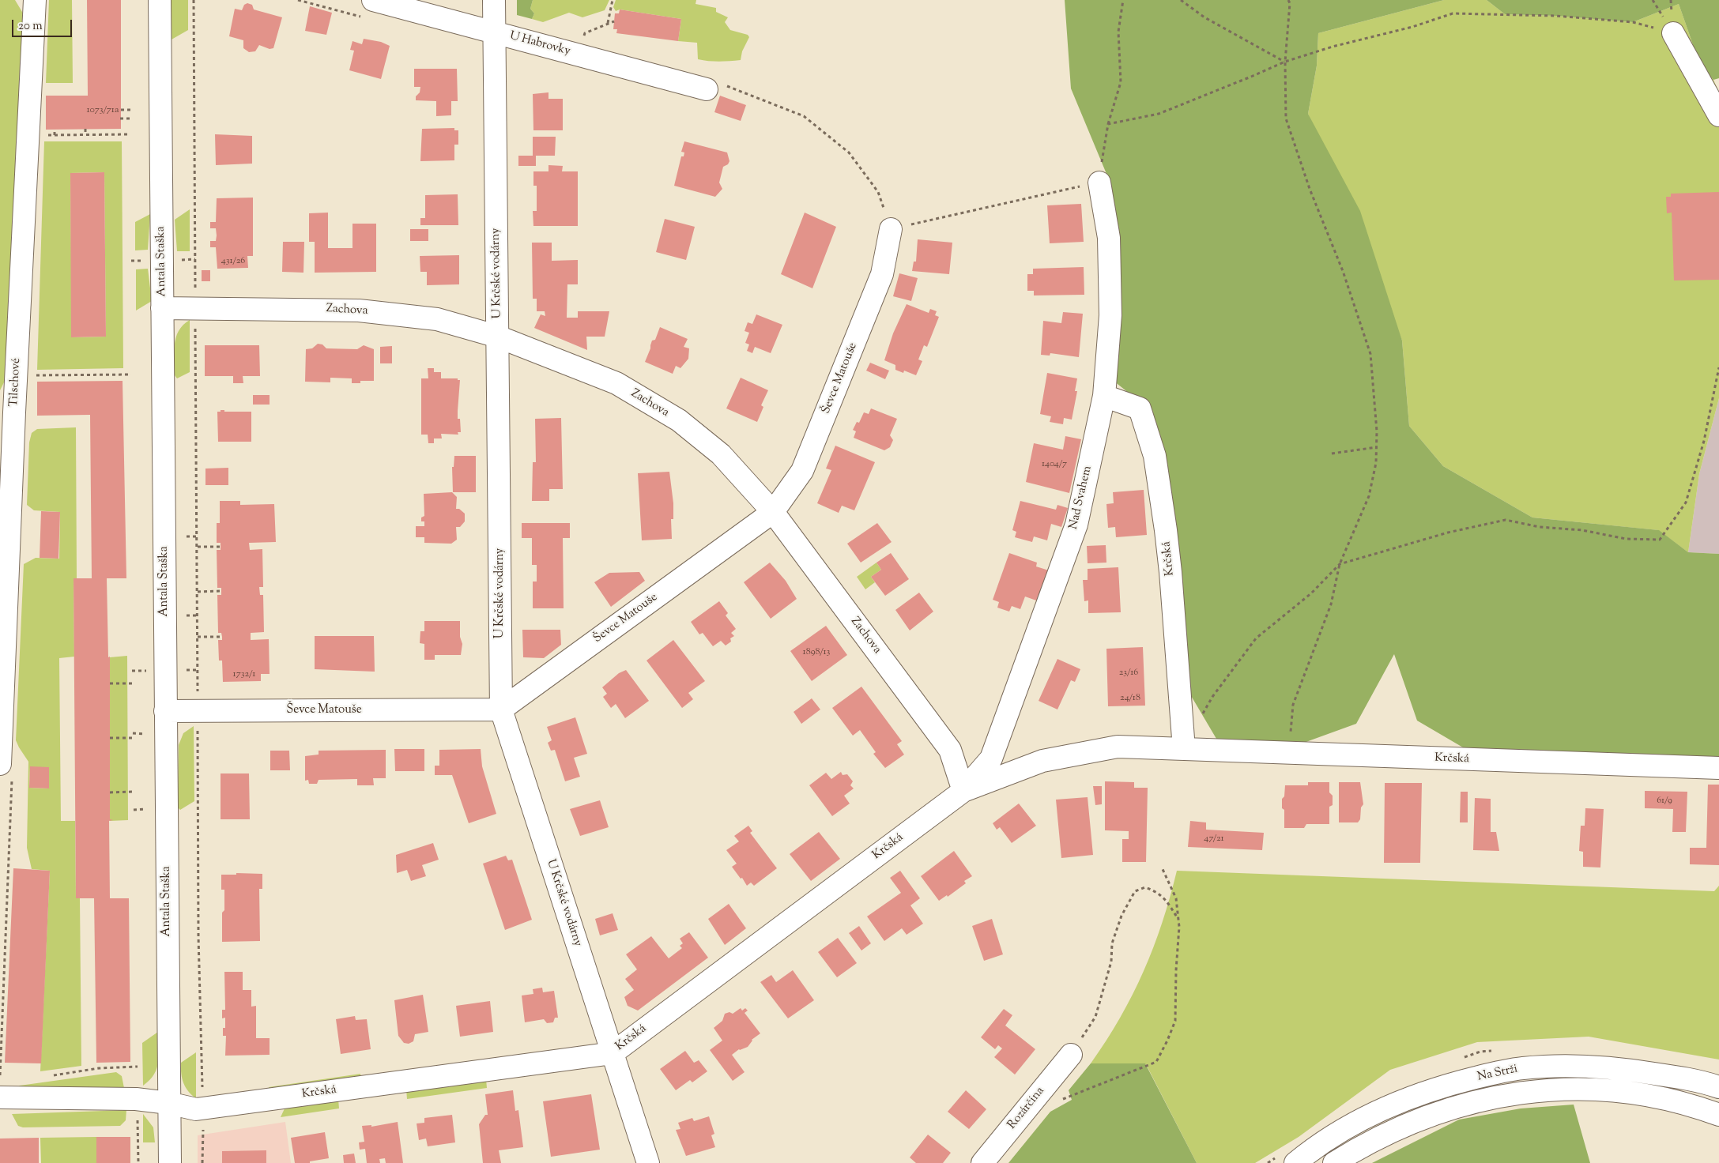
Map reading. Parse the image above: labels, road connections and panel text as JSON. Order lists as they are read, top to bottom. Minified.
{"streets":{"street":["U Habrovky","Antala Staška","U Krčské vodárny","Zachova","Ševce Matouše","Tilschové","Nad Svahem","Krčská","Na Strži","Rozárčina"]},"crossings":[["U Habrovky","U Krčské vodárny"],["Antala Staška","Zachova"],["Antala Staška","Ševce Matouše"],["Antala Staška","Krčská"],["U Krčské vodárny","Zachova"],["U Krčské vodárny","Ševce Matouše"],["U Krčské vodárny","Krčská"],["Zachova","Ševce Matouše"],["Zachova","Nad Svahem"],["Zachova","Krčská"],["Nad Svahem","Krčská"]],"house_numbers":["1073/71a","431/26","1404/7","1898/13","23/16","1732/1","24/18","61/9","47/21"],"scale_bar":"20 m"}
